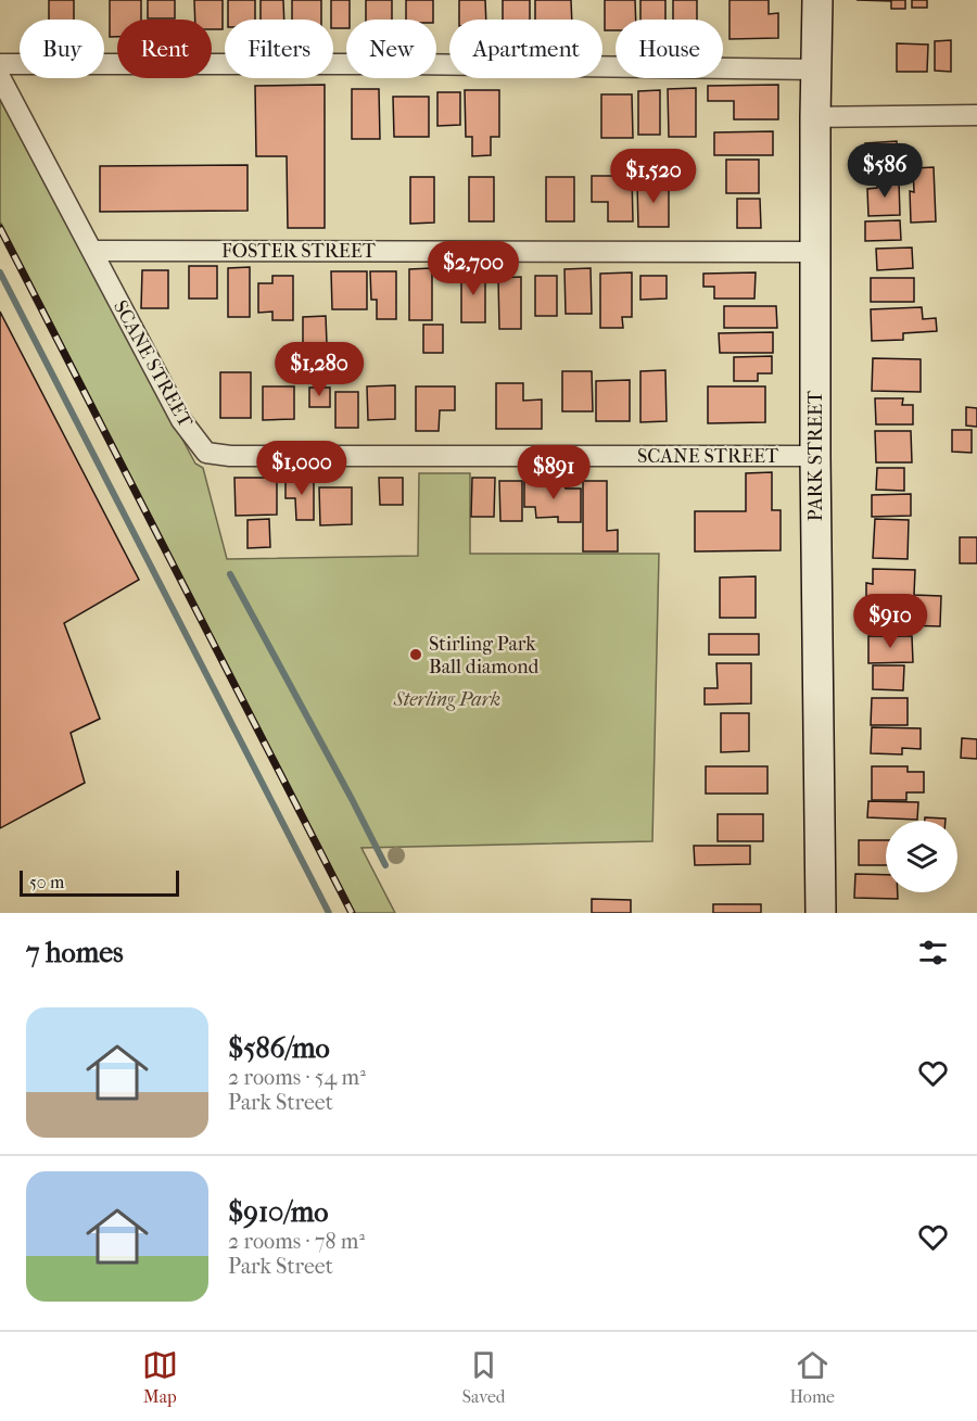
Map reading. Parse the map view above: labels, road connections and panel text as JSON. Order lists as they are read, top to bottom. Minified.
{"streets":{"street":["FOSTER STREET","SCANE STREET","PARK STREET"]},"crossings":[["FOSTER STREET","SCANE STREET"],["FOSTER STREET","PARK STREET"],["SCANE STREET","PARK STREET"]],"parks":["Sterling Park"],"places":["Stirling Park Ball diamond"],"scale_bar":"50 m","page":{"chip":["Buy","Rent","Filters","New","Apartment","House"],"price":["$586","$1,520","$2,700","$1,280","$1,000","$891","$910"],"scale":"50 m","heading":"7 homes","list":[{"name":"$586/mo","note":"2 rooms · 54 m² · Park Street"},{"name":"$910/mo","note":"2 rooms · 78 m² · Park Street"}],"tabs":["Map","Saved","Home"]}}
